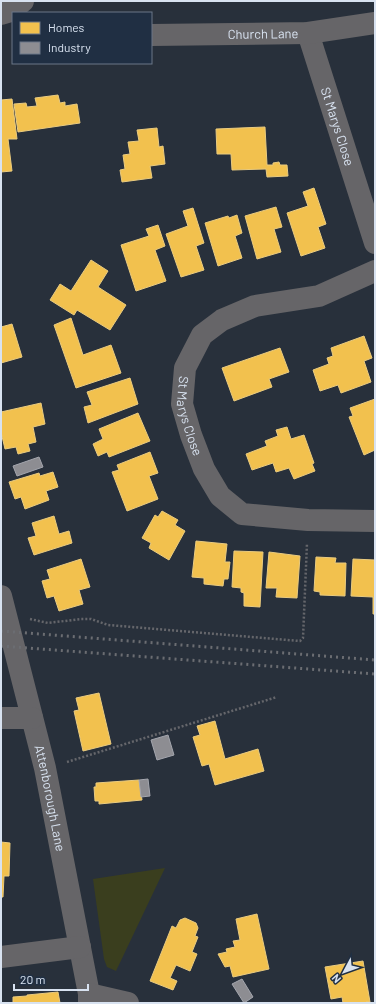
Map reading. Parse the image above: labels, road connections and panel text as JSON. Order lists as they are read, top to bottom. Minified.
{"streets":{"street":["Church Lane","St Marys Close","Attenborough Lane"]},"crossings":[["Church Lane","St Marys Close"]],"legend":["Homes","Industry"],"scale_bar":"20 m","north":"bottom left"}
